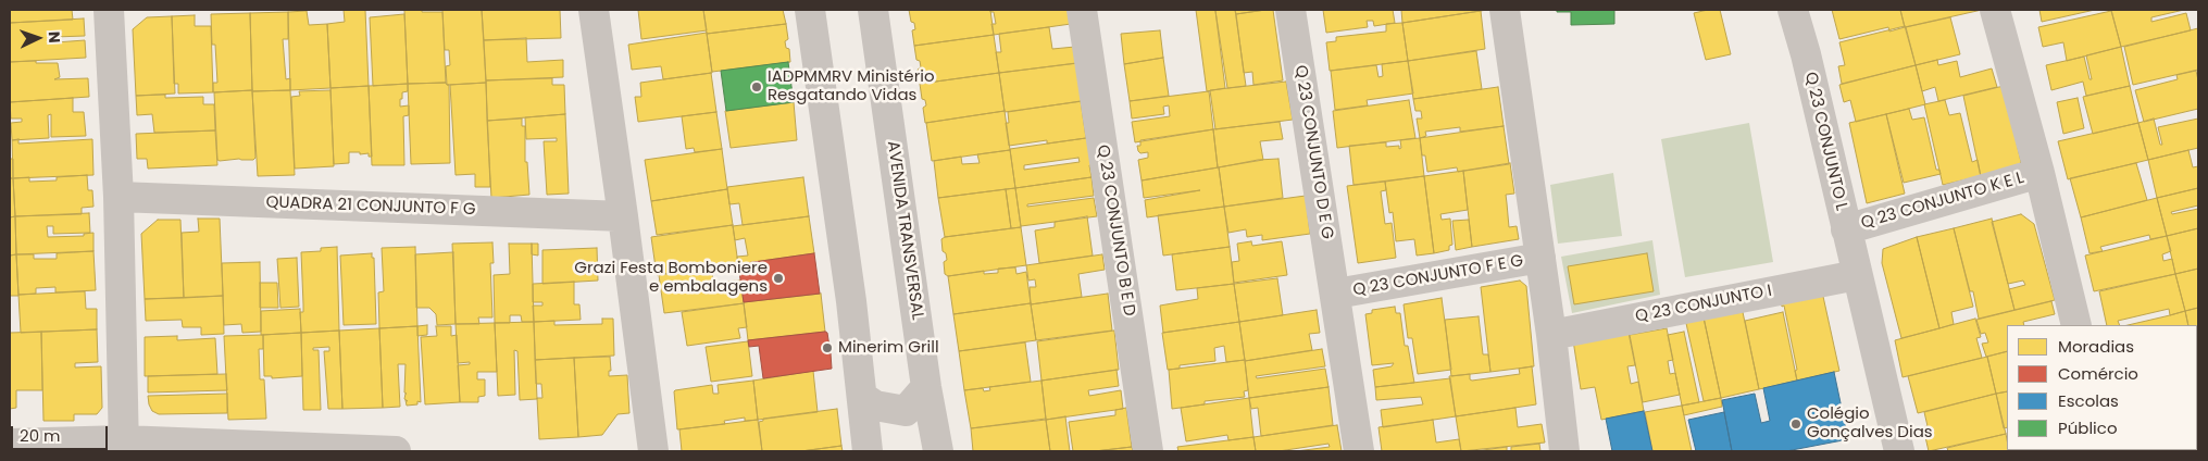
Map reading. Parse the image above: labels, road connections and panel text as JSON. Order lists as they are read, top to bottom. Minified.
{"streets":{"street":["Q 23 CONJUNTO L","Q 23 CONJUNTO D E G","Q 23 CONJUNTO K E L","QUADRA 21 CONJUNTO F G","AVENIDA TRANSVERSAL","Q 23 CONJUNTO B E D","Q 23 CONJUNTO F E G","Q 23 CONJUNTO I"]},"crossings":[["Q 23 CONJUNTO L","Q 23 CONJUNTO K E L"],["Q 23 CONJUNTO L","Q 23 CONJUNTO I"],["Q 23 CONJUNTO D E G","Q 23 CONJUNTO F E G"]],"places":["IADPMMRV Ministério Resgatando Vidas","Grazi Festa Bomboniere e embalagens","Minerim Grill","Colégio Gonçalves Dias"],"legend":["Moradias","Comércio","Escolas","Público"],"scale_bar":"20 m","north":"right"}
